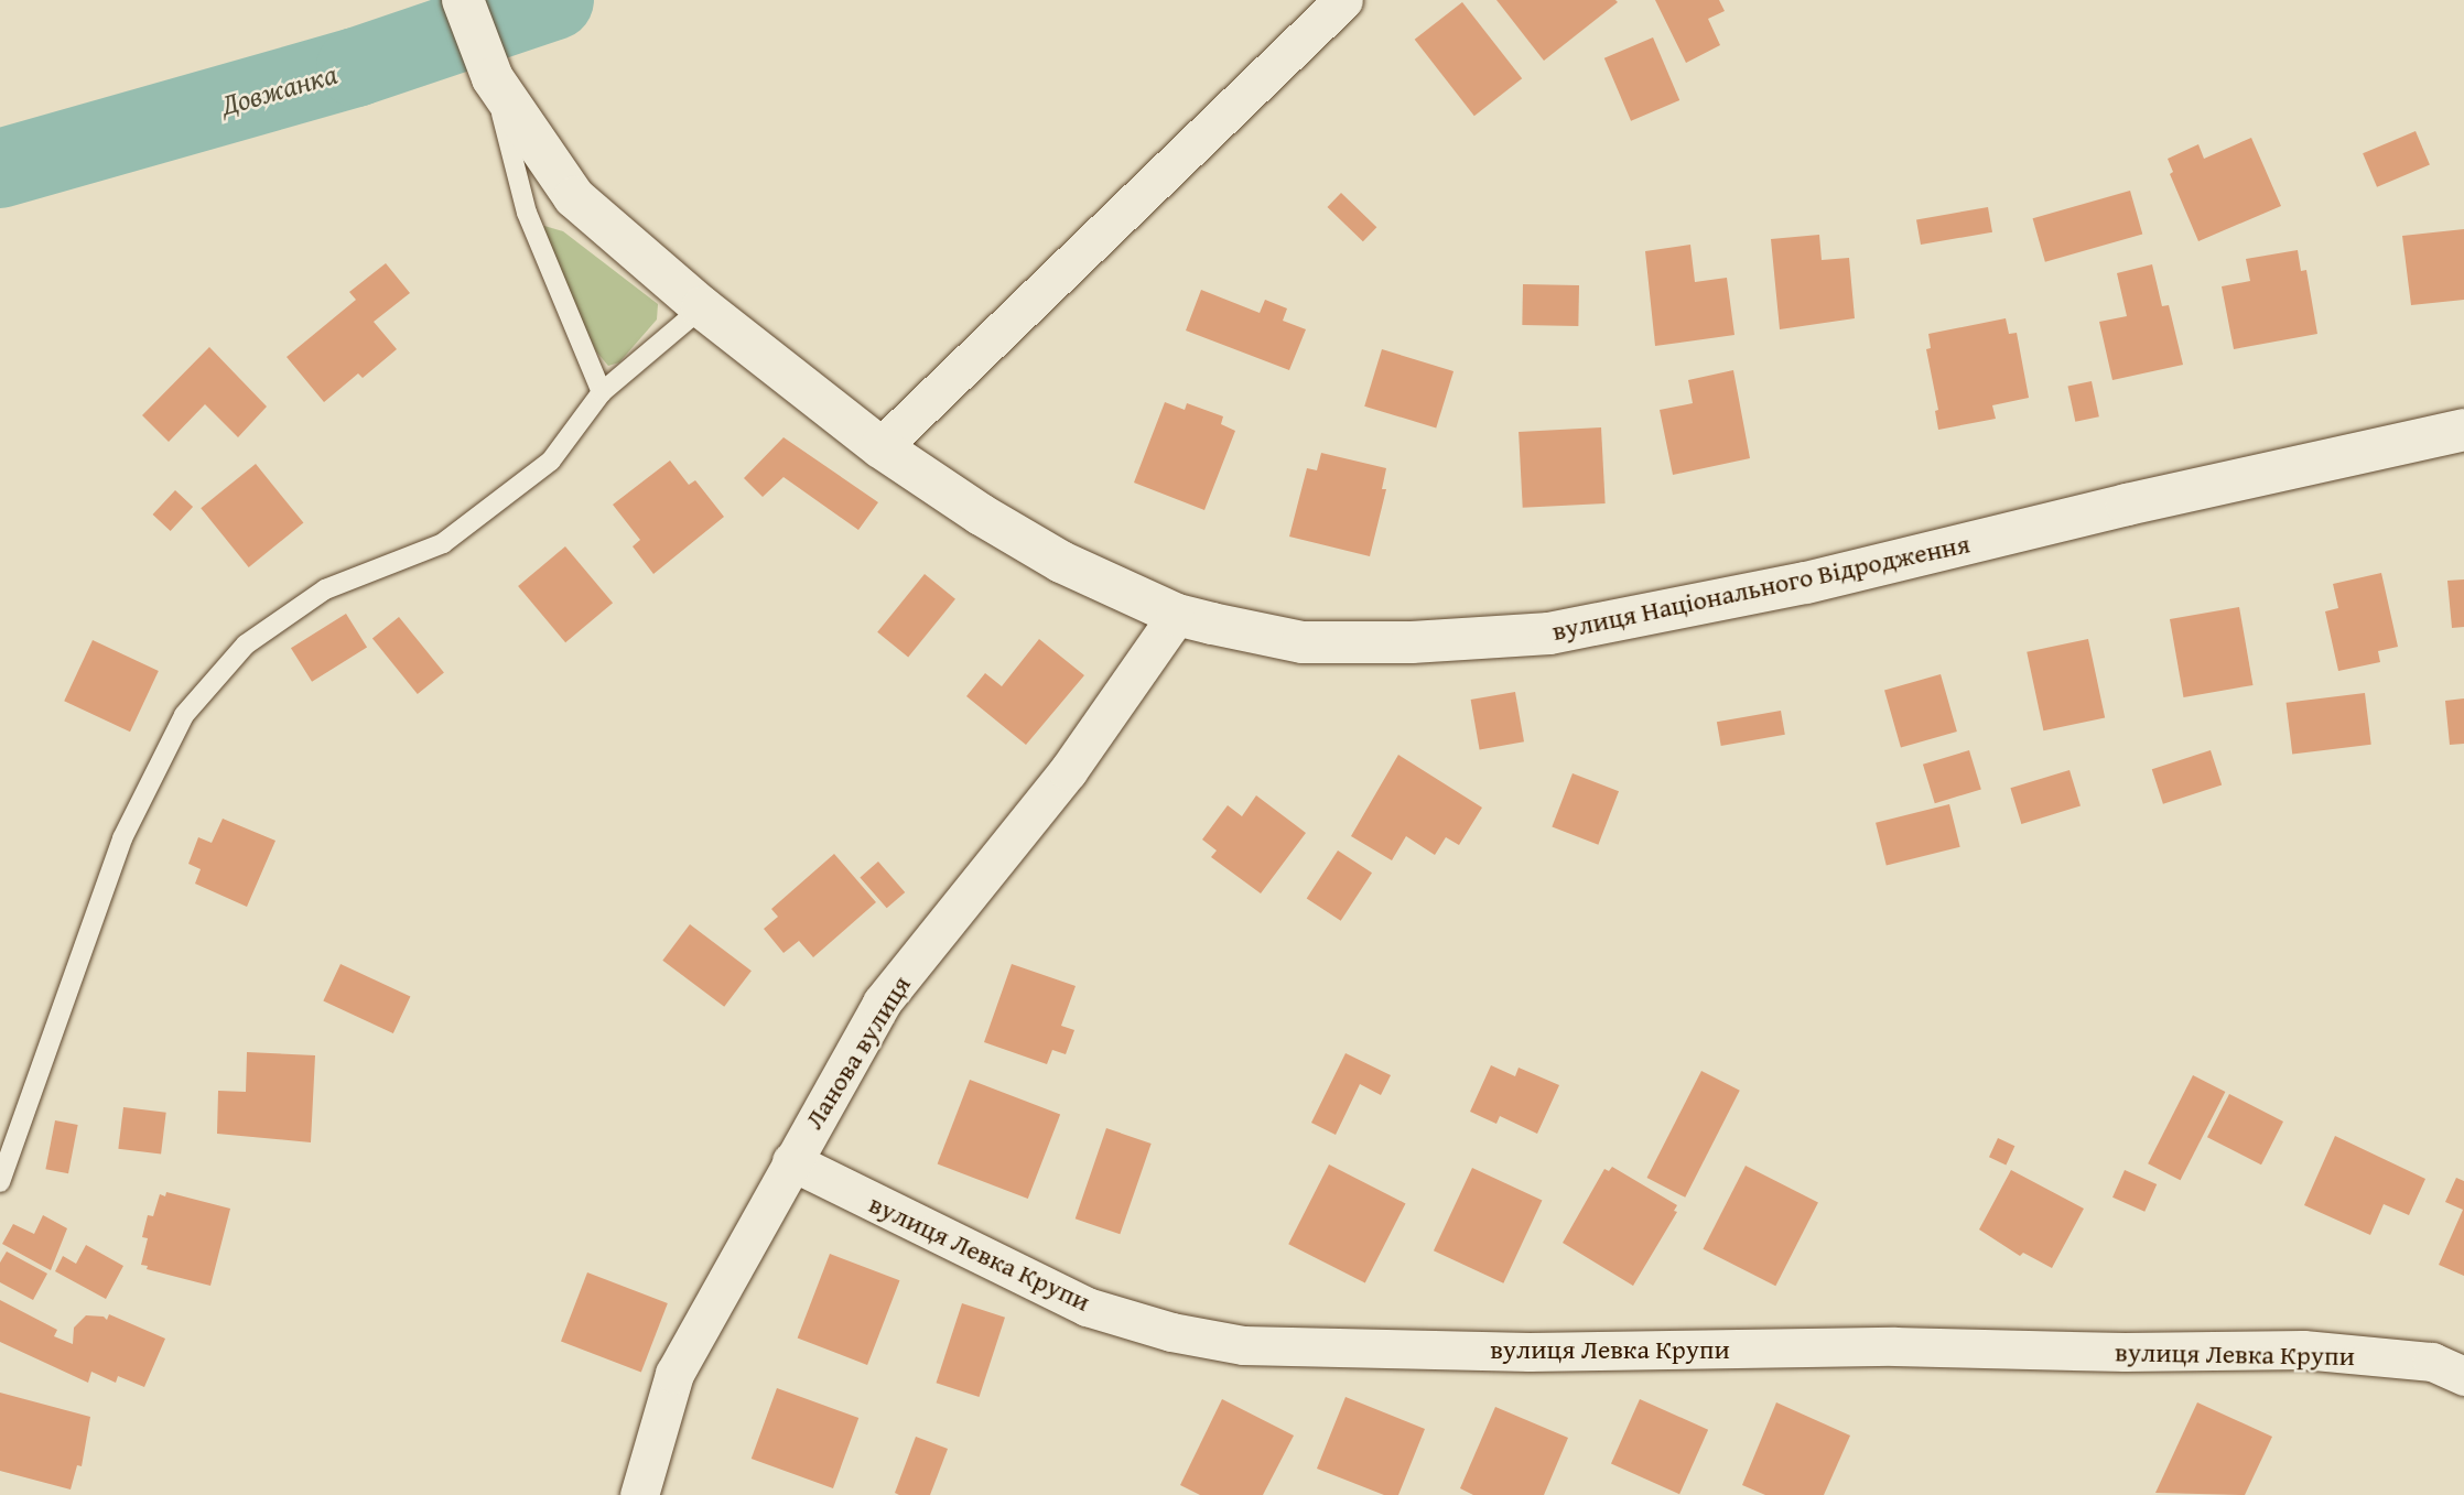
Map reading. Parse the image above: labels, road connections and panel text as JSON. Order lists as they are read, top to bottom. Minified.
{"streets":{"street":["вулиця Національного Відродження","Ланова вулиця","вулиця Левка Крупи"]},"crossings":[["вулиця Національного Відродження","Ланова вулиця"],["Ланова вулиця","вулиця Левка Крупи"]],"water":["Довжанка"]}
